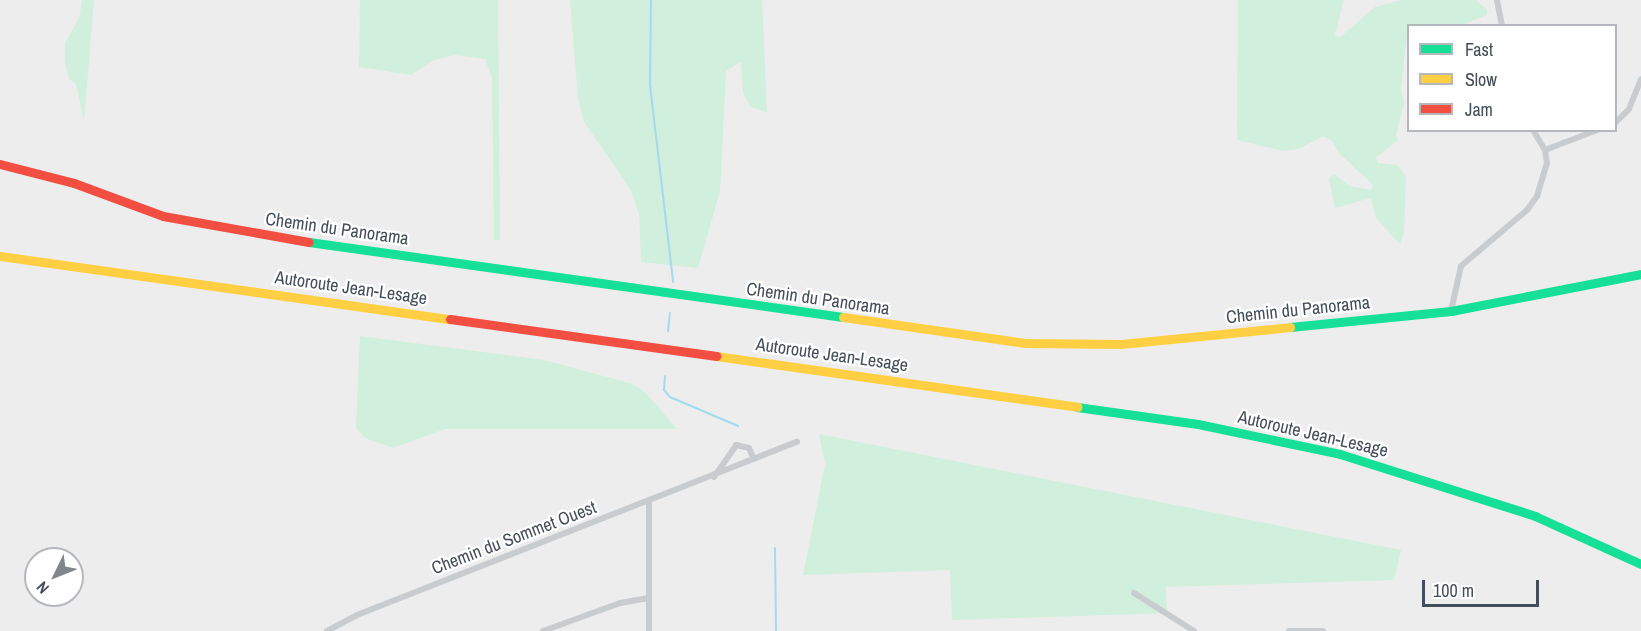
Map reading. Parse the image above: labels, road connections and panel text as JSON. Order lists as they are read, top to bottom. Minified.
{"streets":{"main road":["Chemin du Panorama","Autoroute Jean-Lesage"],"street":["Chemin du Sommet Ouest"]},"legend":["Fast","Slow","Jam"],"scale_bar":"100 m","north":"bottom left"}
